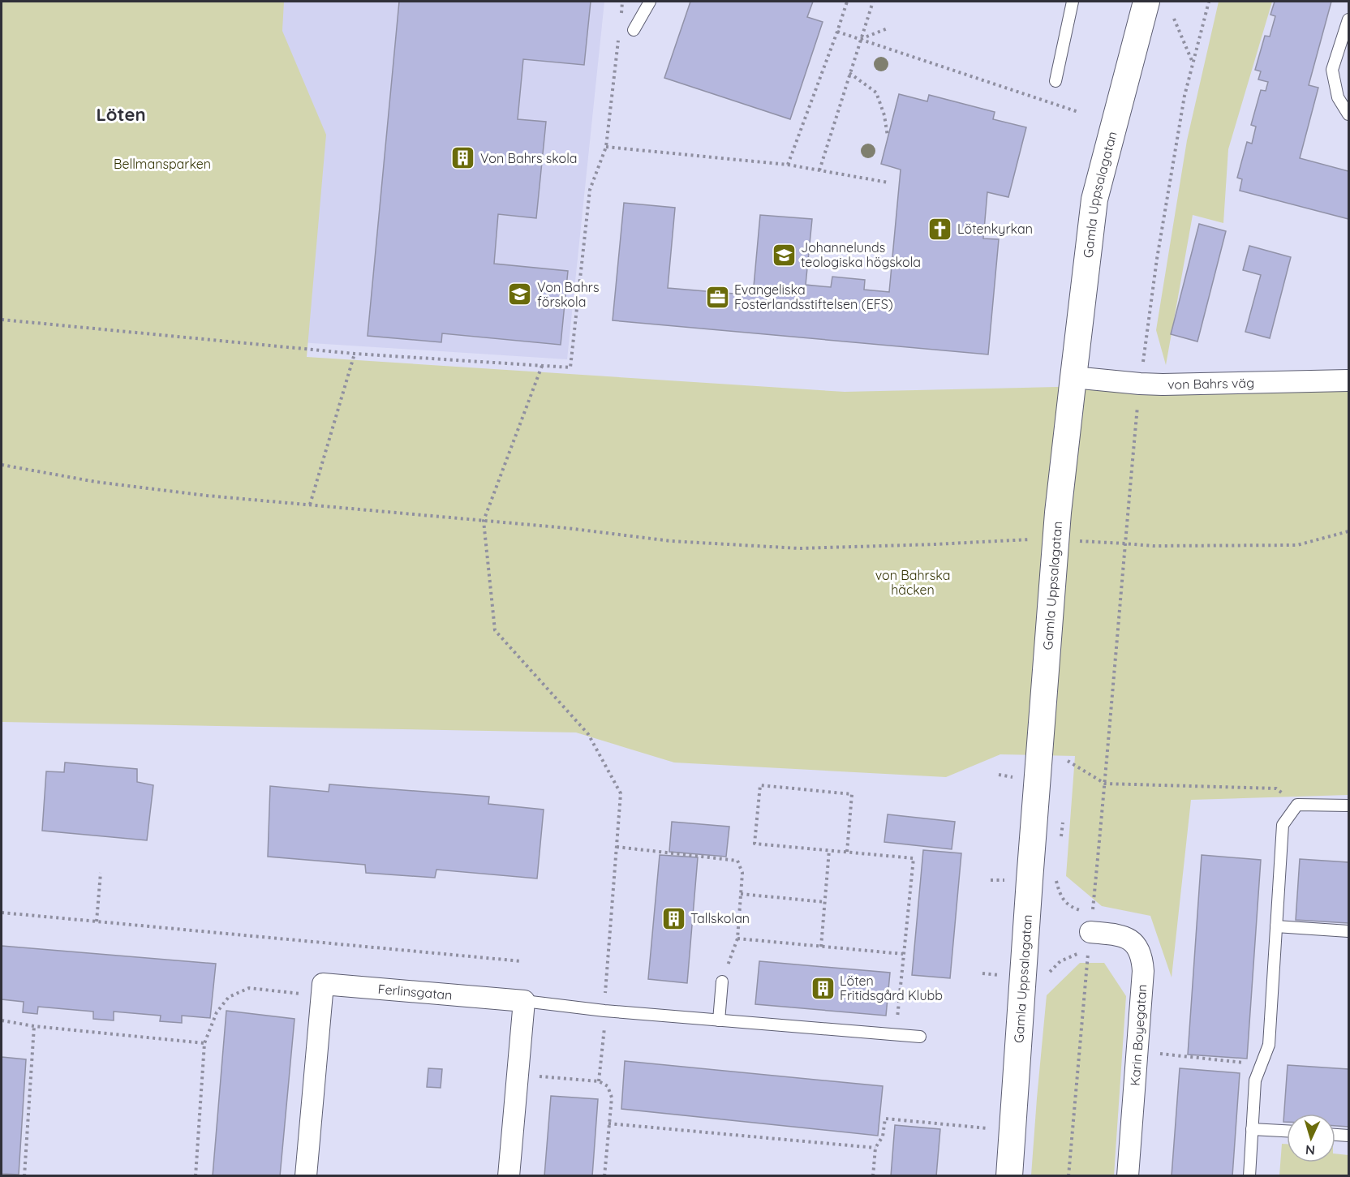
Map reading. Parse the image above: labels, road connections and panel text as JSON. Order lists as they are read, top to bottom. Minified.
{"streets":{"street":["Gamla Uppsalagatan","von Bahrs väg","Ferlinsgatan","Karin Boyegatan"]},"crossings":[["Gamla Uppsalagatan","von Bahrs väg"]],"districts":["Löten"],"parks":["Bellmansparken","von Bahrska häcken"],"places":{"building":["Von Bahrs skola","Tallskolan","Löten Fritidsgård Klubb"],"church":["Lötenkyrkan"],"school or university":["Johannelunds teologiska högskola","Von Bahrs förskola"],"office":["Evangeliska Fosterlandsstiftelsen (EFS)"]},"north":"bottom"}
